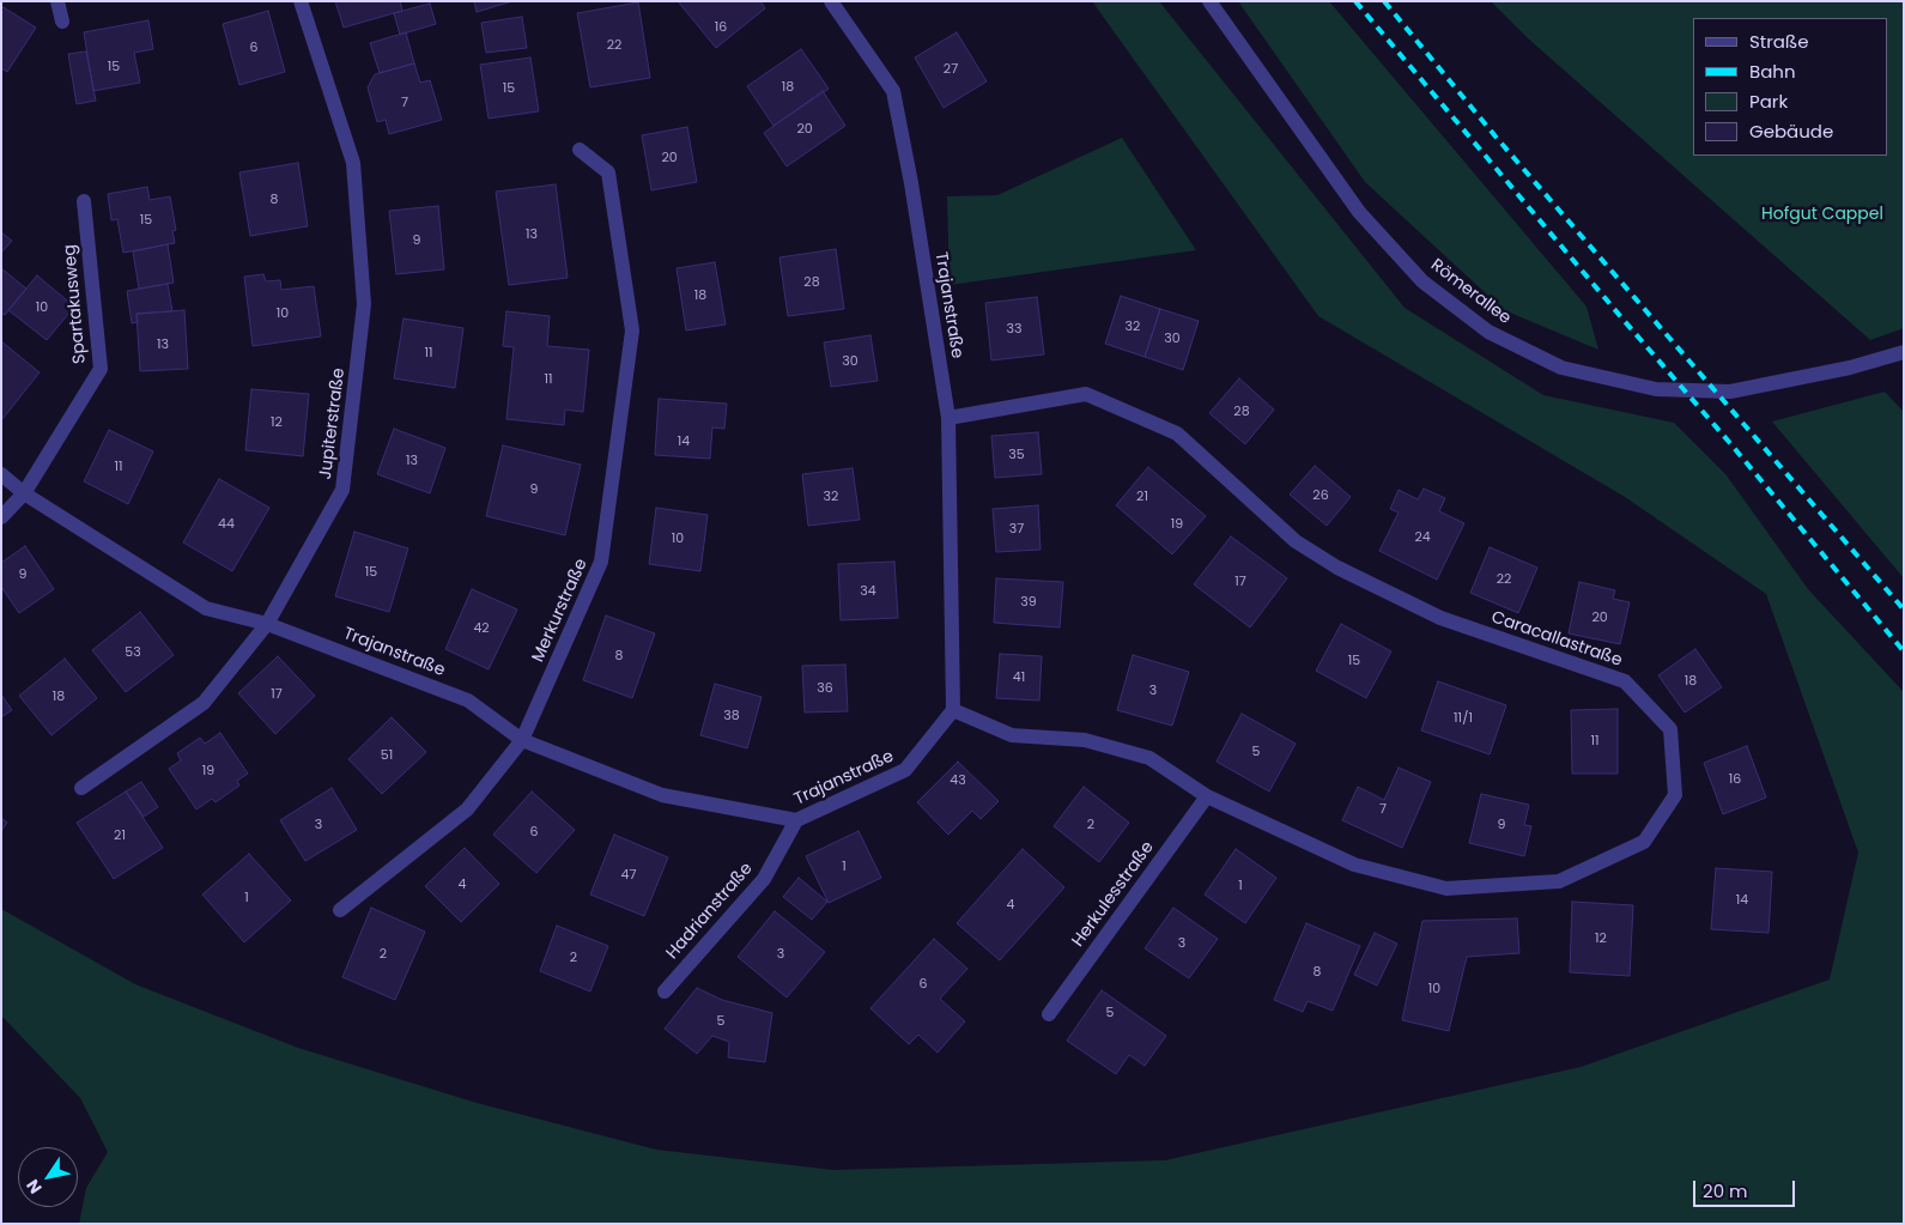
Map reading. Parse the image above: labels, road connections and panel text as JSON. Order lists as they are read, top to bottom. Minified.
{"streets":{"street":["Römerallee","Spartakusweg","Trajanstraße","Jupiterstraße","Merkurstraße","Caracallastraße","Herkulesstraße","Hadrianstraße"]},"crossings":[["Spartakusweg","Trajanstraße"],["Trajanstraße","Jupiterstraße"],["Trajanstraße","Merkurstraße"],["Trajanstraße","Caracallastraße"],["Trajanstraße","Hadrianstraße"],["Caracallastraße","Herkulesstraße"]],"parks":["Hofgut Cappel"],"house_numbers":["16","22","6","15","27","18","15","7","20","20","8","15","13","9","28","18","10","10","32","33","30","13","11","30","11","28","12","14","35","13","11","9","26","32","21","44","19","37","24","10","15","9","22","17","34","39","20","42","53","8","15","41","18","36","3","17","18","38","11/1","11","5","51","19","16","43","7","3","2","9","6","21","1","47","4","1","1","14","4","12","3","2","3","2","8","6","10","5","5"],"legend":["Straße","Bahn","Park","Gebäude"],"scale_bar":"20 m","north":"bottom left"}
